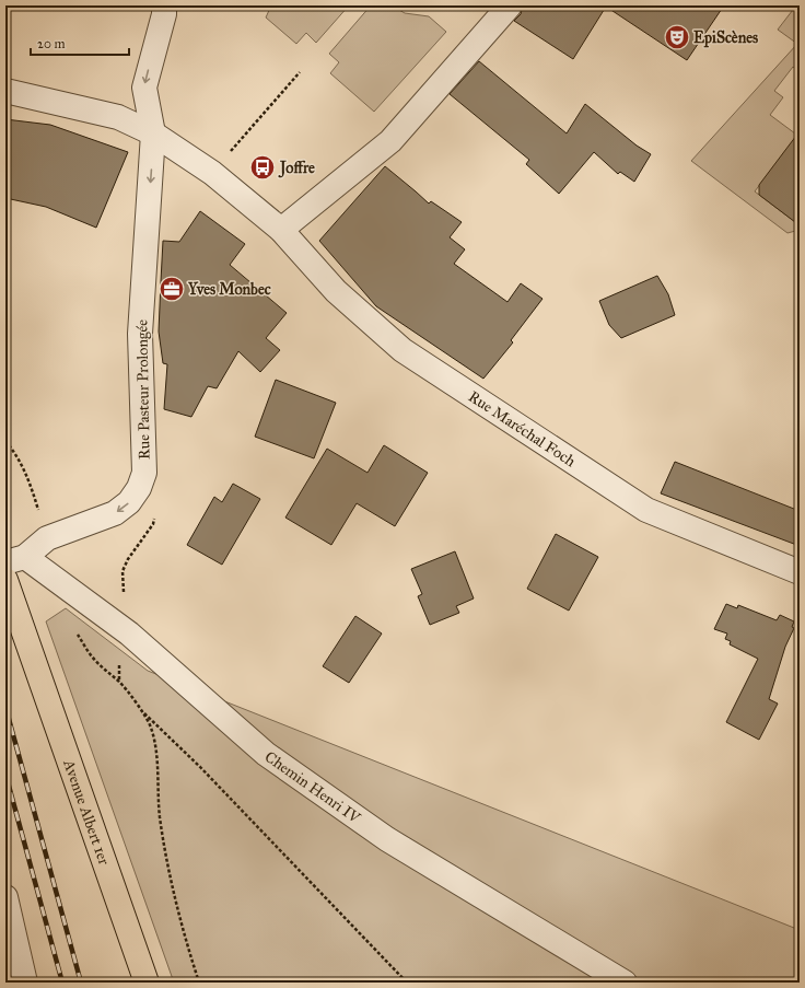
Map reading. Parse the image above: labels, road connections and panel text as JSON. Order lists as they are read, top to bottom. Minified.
{"streets":{"main road":["Avenue Albert 1er"],"street":["Rue Pasteur Prolongée","Rue Maréchal Foch","Chemin Henri IV"]},"crossings":[["Rue Pasteur Prolongée","Rue Maréchal Foch"],["Rue Pasteur Prolongée","Chemin Henri IV"]],"one_way":["Rue Pasteur Prolongée"],"places":{"theatre":["EpiScènes"],"bus stop":["Joffre"],"office":["Yves Monbec"]},"scale_bar":"20 m"}
